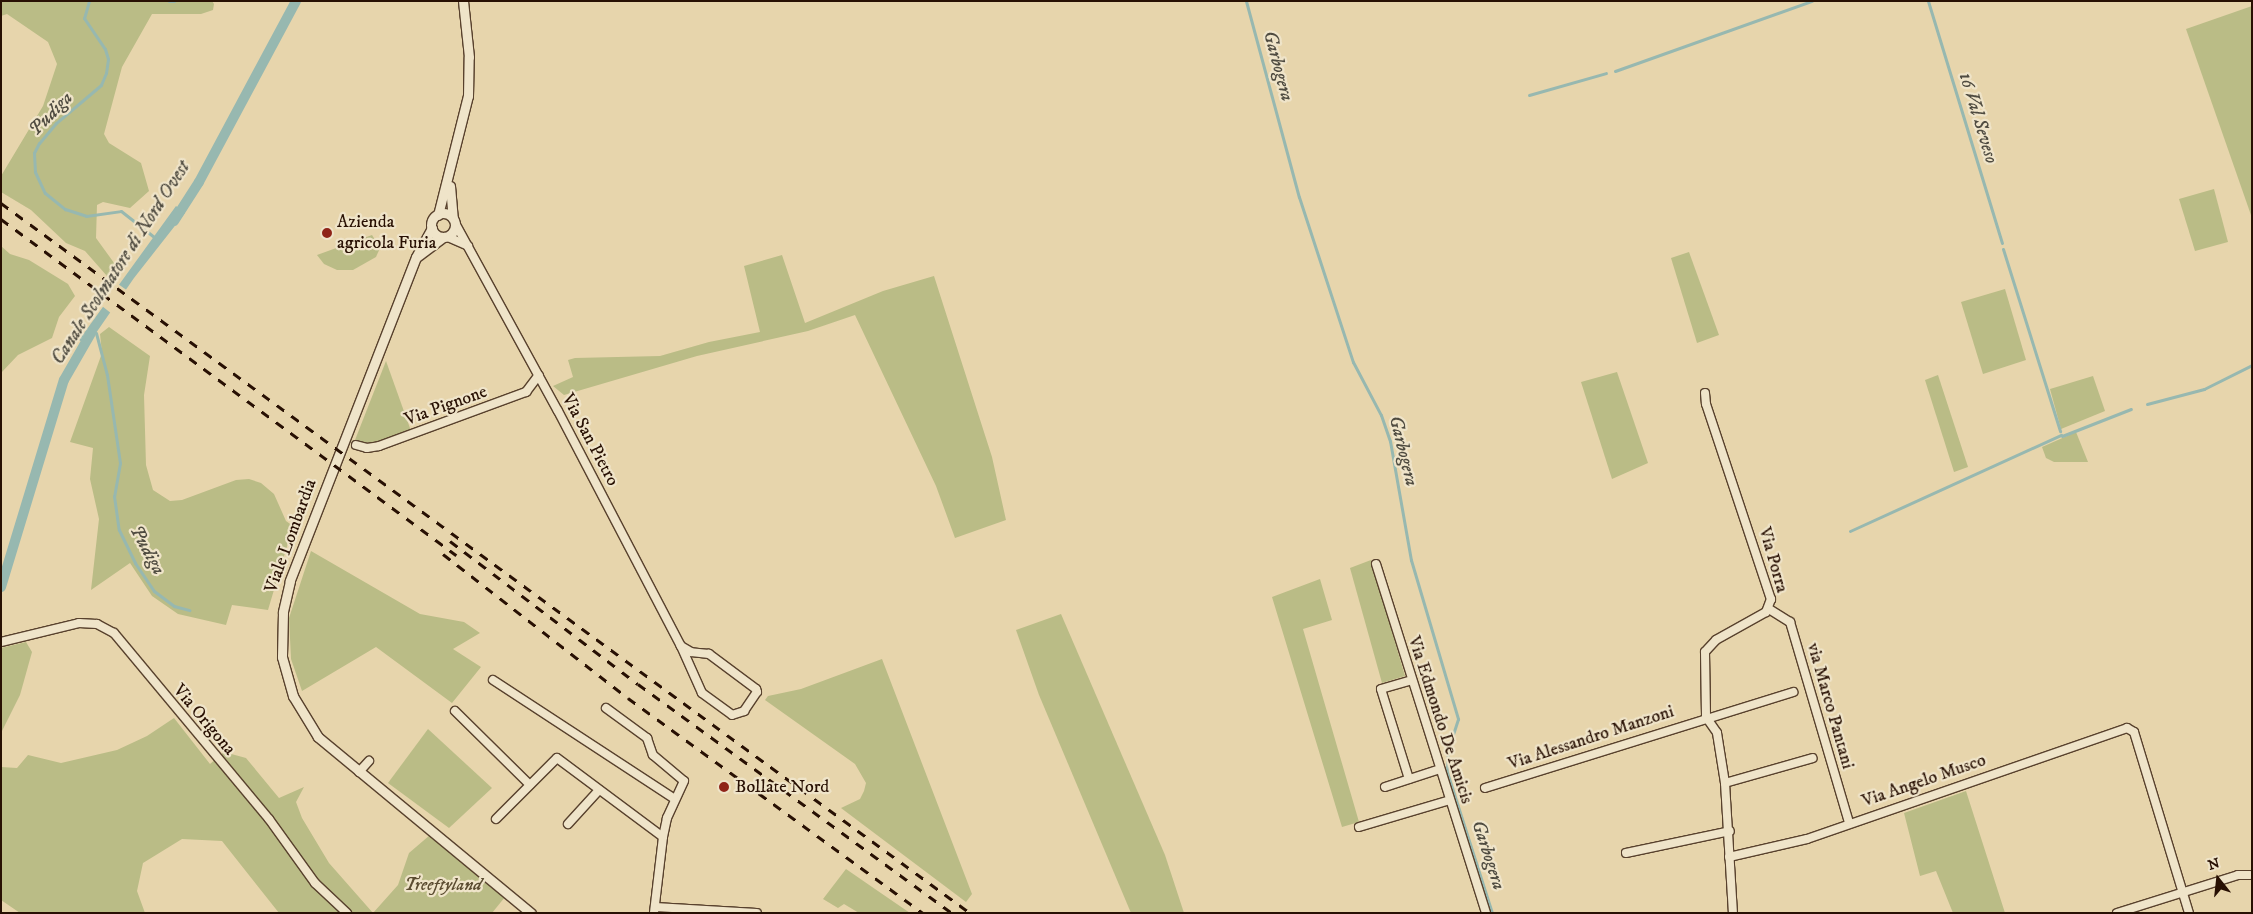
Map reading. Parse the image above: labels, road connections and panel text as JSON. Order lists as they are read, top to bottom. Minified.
{"streets":{"street":["Via Pignone","Via San Pietro","Viale Lombardia","Via Porra","via Marco Pantani","Via Origona","Via Edmondo De Amicis","Via Alessandro Manzoni","Via Angelo Musco"]},"crossings":[["Via Pignone","Via San Pietro"],["Via San Pietro","Viale Lombardia"],["Via Porra","via Marco Pantani"],["Via Porra","Via Alessandro Manzoni"],["via Marco Pantani","Via Angelo Musco"]],"water":["Garbogera","Pudiga","16 Val Seveso","Canale Scolmatore di Nord Ovest"],"parks":["Treeftyland"],"places":["Azienda agricola Furia","Bollate Nord"],"north":"top"}
